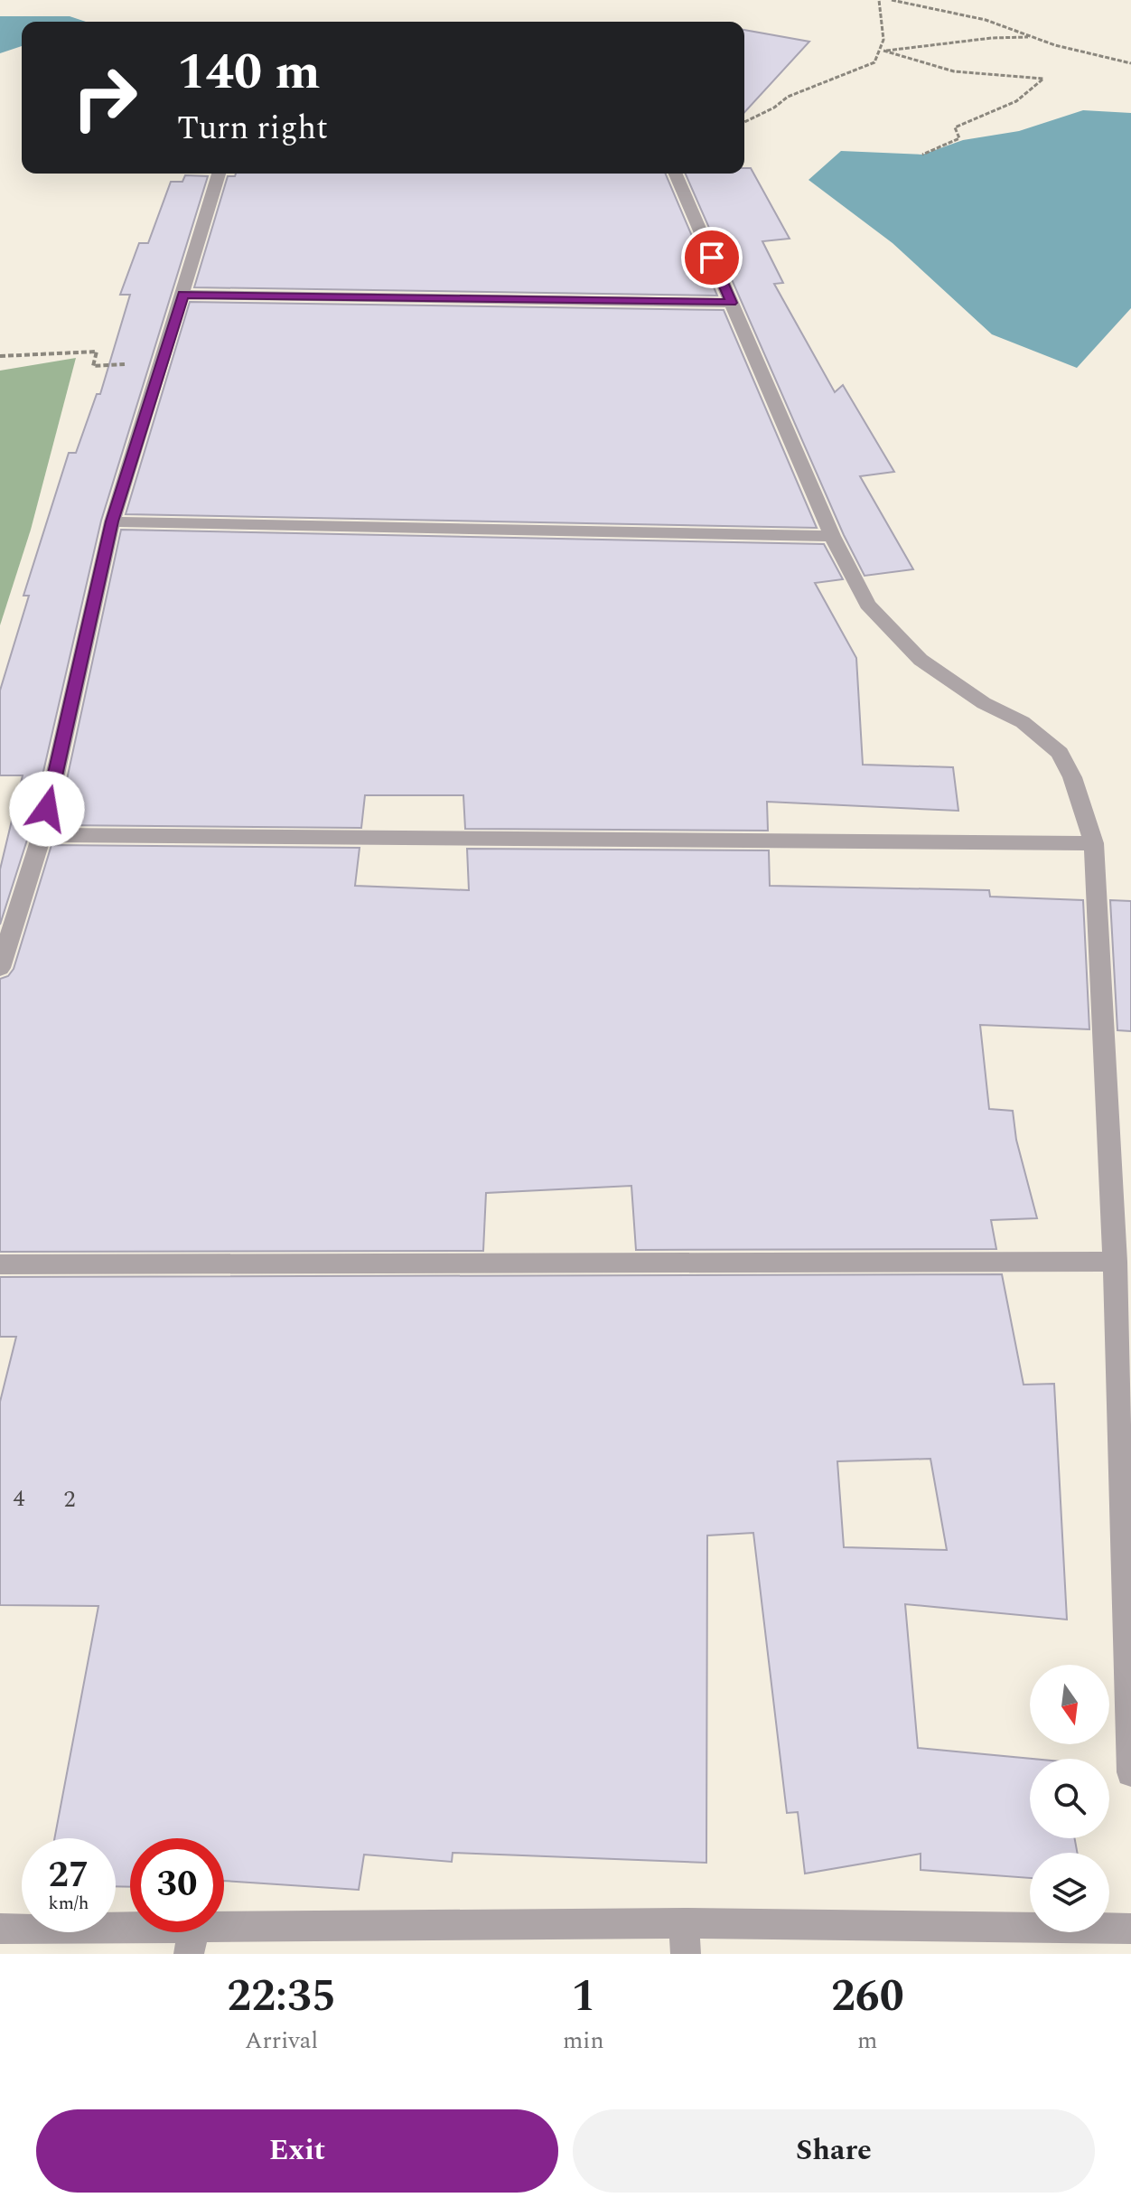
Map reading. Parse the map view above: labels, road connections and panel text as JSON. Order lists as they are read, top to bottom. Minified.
{"house_numbers":["4","2"],"north":"bottom","page":{"turn":["140 m","Turn right"],"speed":"27 km/h","limit":"30","eta":["22:35","Arrival","1","min","260","m"],"buttons":["Exit","Share"]}}
